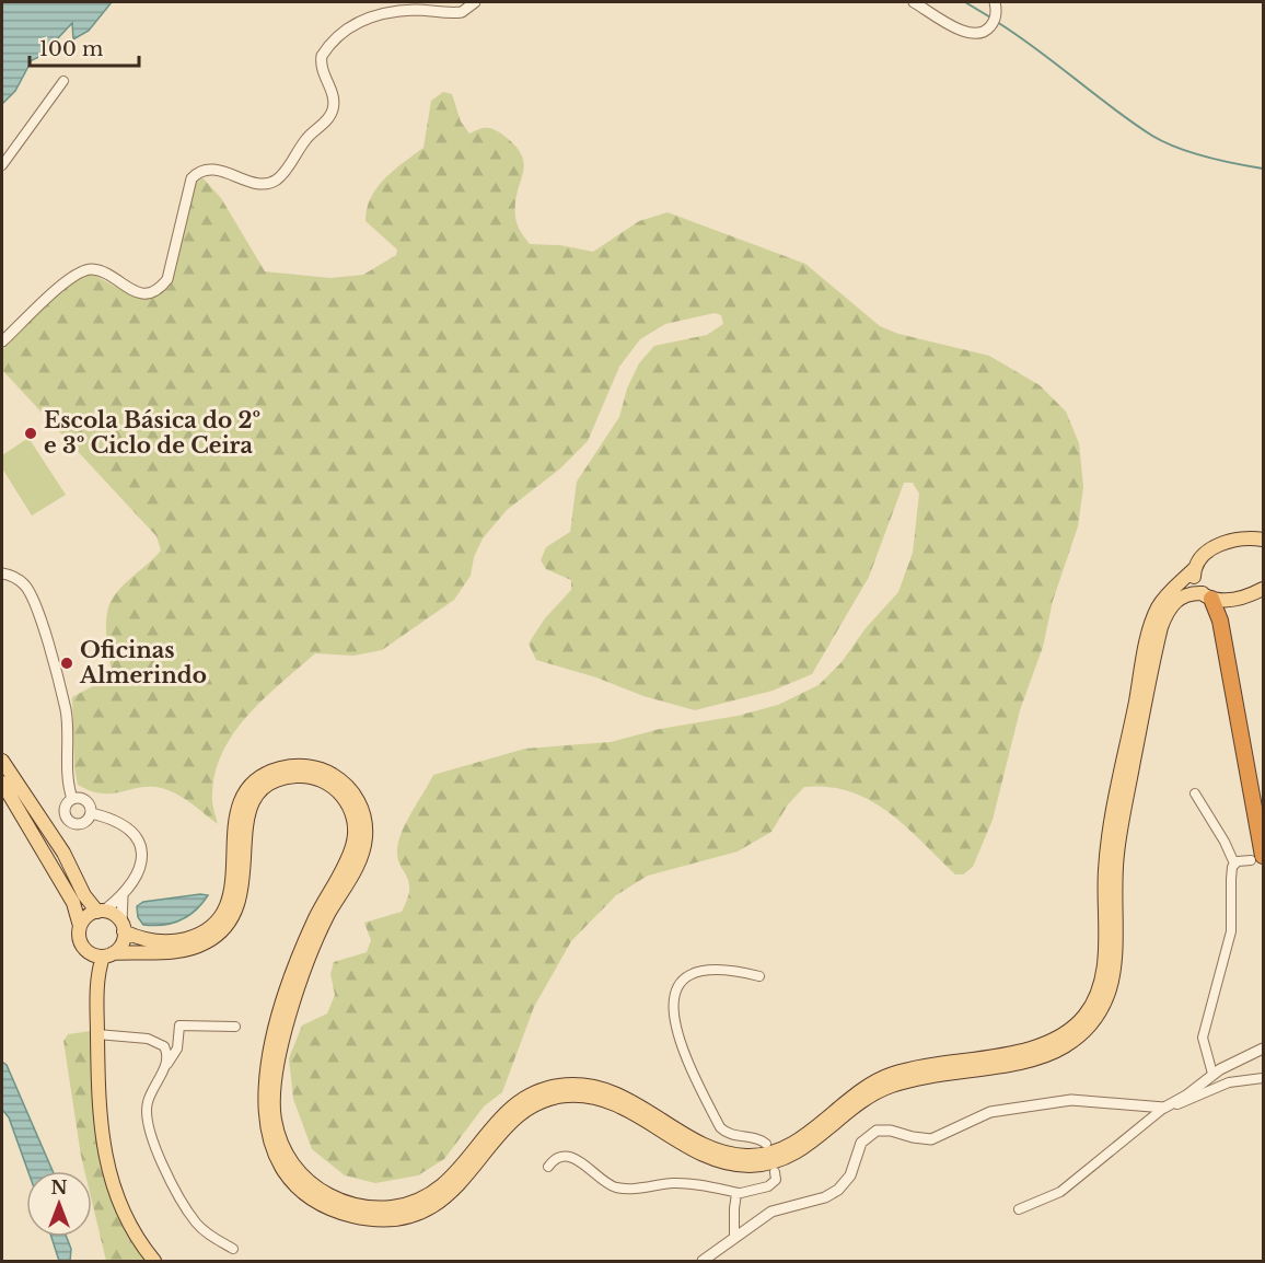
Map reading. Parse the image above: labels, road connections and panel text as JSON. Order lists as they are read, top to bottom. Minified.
{"places":["Escola Básica do 2º e 3º Ciclo de Ceira","Oficinas Almerindo"],"scale_bar":"100 m","north":"top"}
